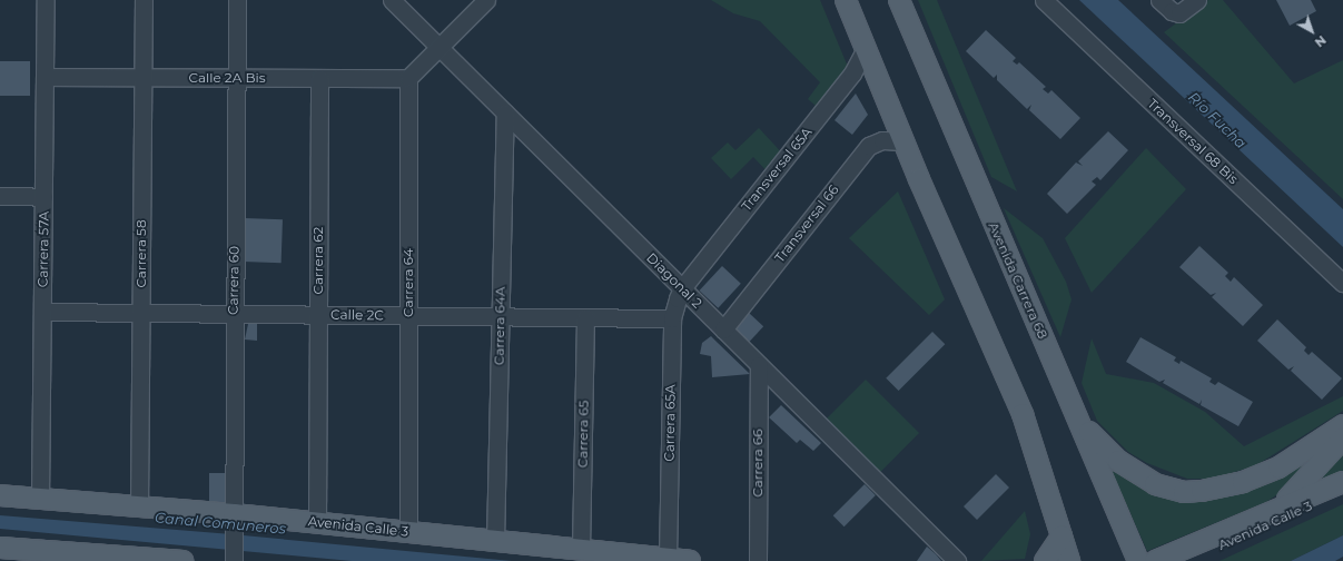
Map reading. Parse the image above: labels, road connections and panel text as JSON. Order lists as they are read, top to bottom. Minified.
{"streets":{"main road":["Avenida Carrera 68","Avenida Calle 3"],"street":["Calle 2A Bis","Transversal 68 Bis","Transversal 65A","Transversal 66","Carrera 57A","Carrera 58","Carrera 62","Carrera 60","Diagonal 2","Carrera 64","Calle 2C","Carrera 64A","Carrera 65A","Carrera 65","Carrera 66"]},"crossings":[["Calle 2A Bis","Carrera 57A"],["Calle 2A Bis","Carrera 58"],["Calle 2A Bis","Carrera 62"],["Calle 2A Bis","Carrera 60"],["Calle 2A Bis","Carrera 64"],["Transversal 65A","Diagonal 2"],["Transversal 65A","Carrera 65A"],["Transversal 66","Diagonal 2"],["Carrera 57A","Calle 2C"],["Carrera 57A","Avenida Calle 3"],["Carrera 58","Calle 2C"],["Carrera 58","Avenida Calle 3"],["Carrera 62","Calle 2C"],["Carrera 62","Avenida Calle 3"],["Carrera 60","Calle 2C"],["Carrera 60","Avenida Calle 3"],["Diagonal 2","Carrera 64A"],["Diagonal 2","Carrera 65A"],["Diagonal 2","Carrera 66"],["Carrera 64","Calle 2C"],["Carrera 64","Avenida Calle 3"],["Calle 2C","Carrera 64A"],["Calle 2C","Carrera 65A"],["Calle 2C","Carrera 65"],["Carrera 64A","Avenida Calle 3"],["Carrera 65A","Avenida Calle 3"],["Carrera 65","Avenida Calle 3"]],"water":["Río Fucha","Canal Comuneros"],"north":"bottom right"}
